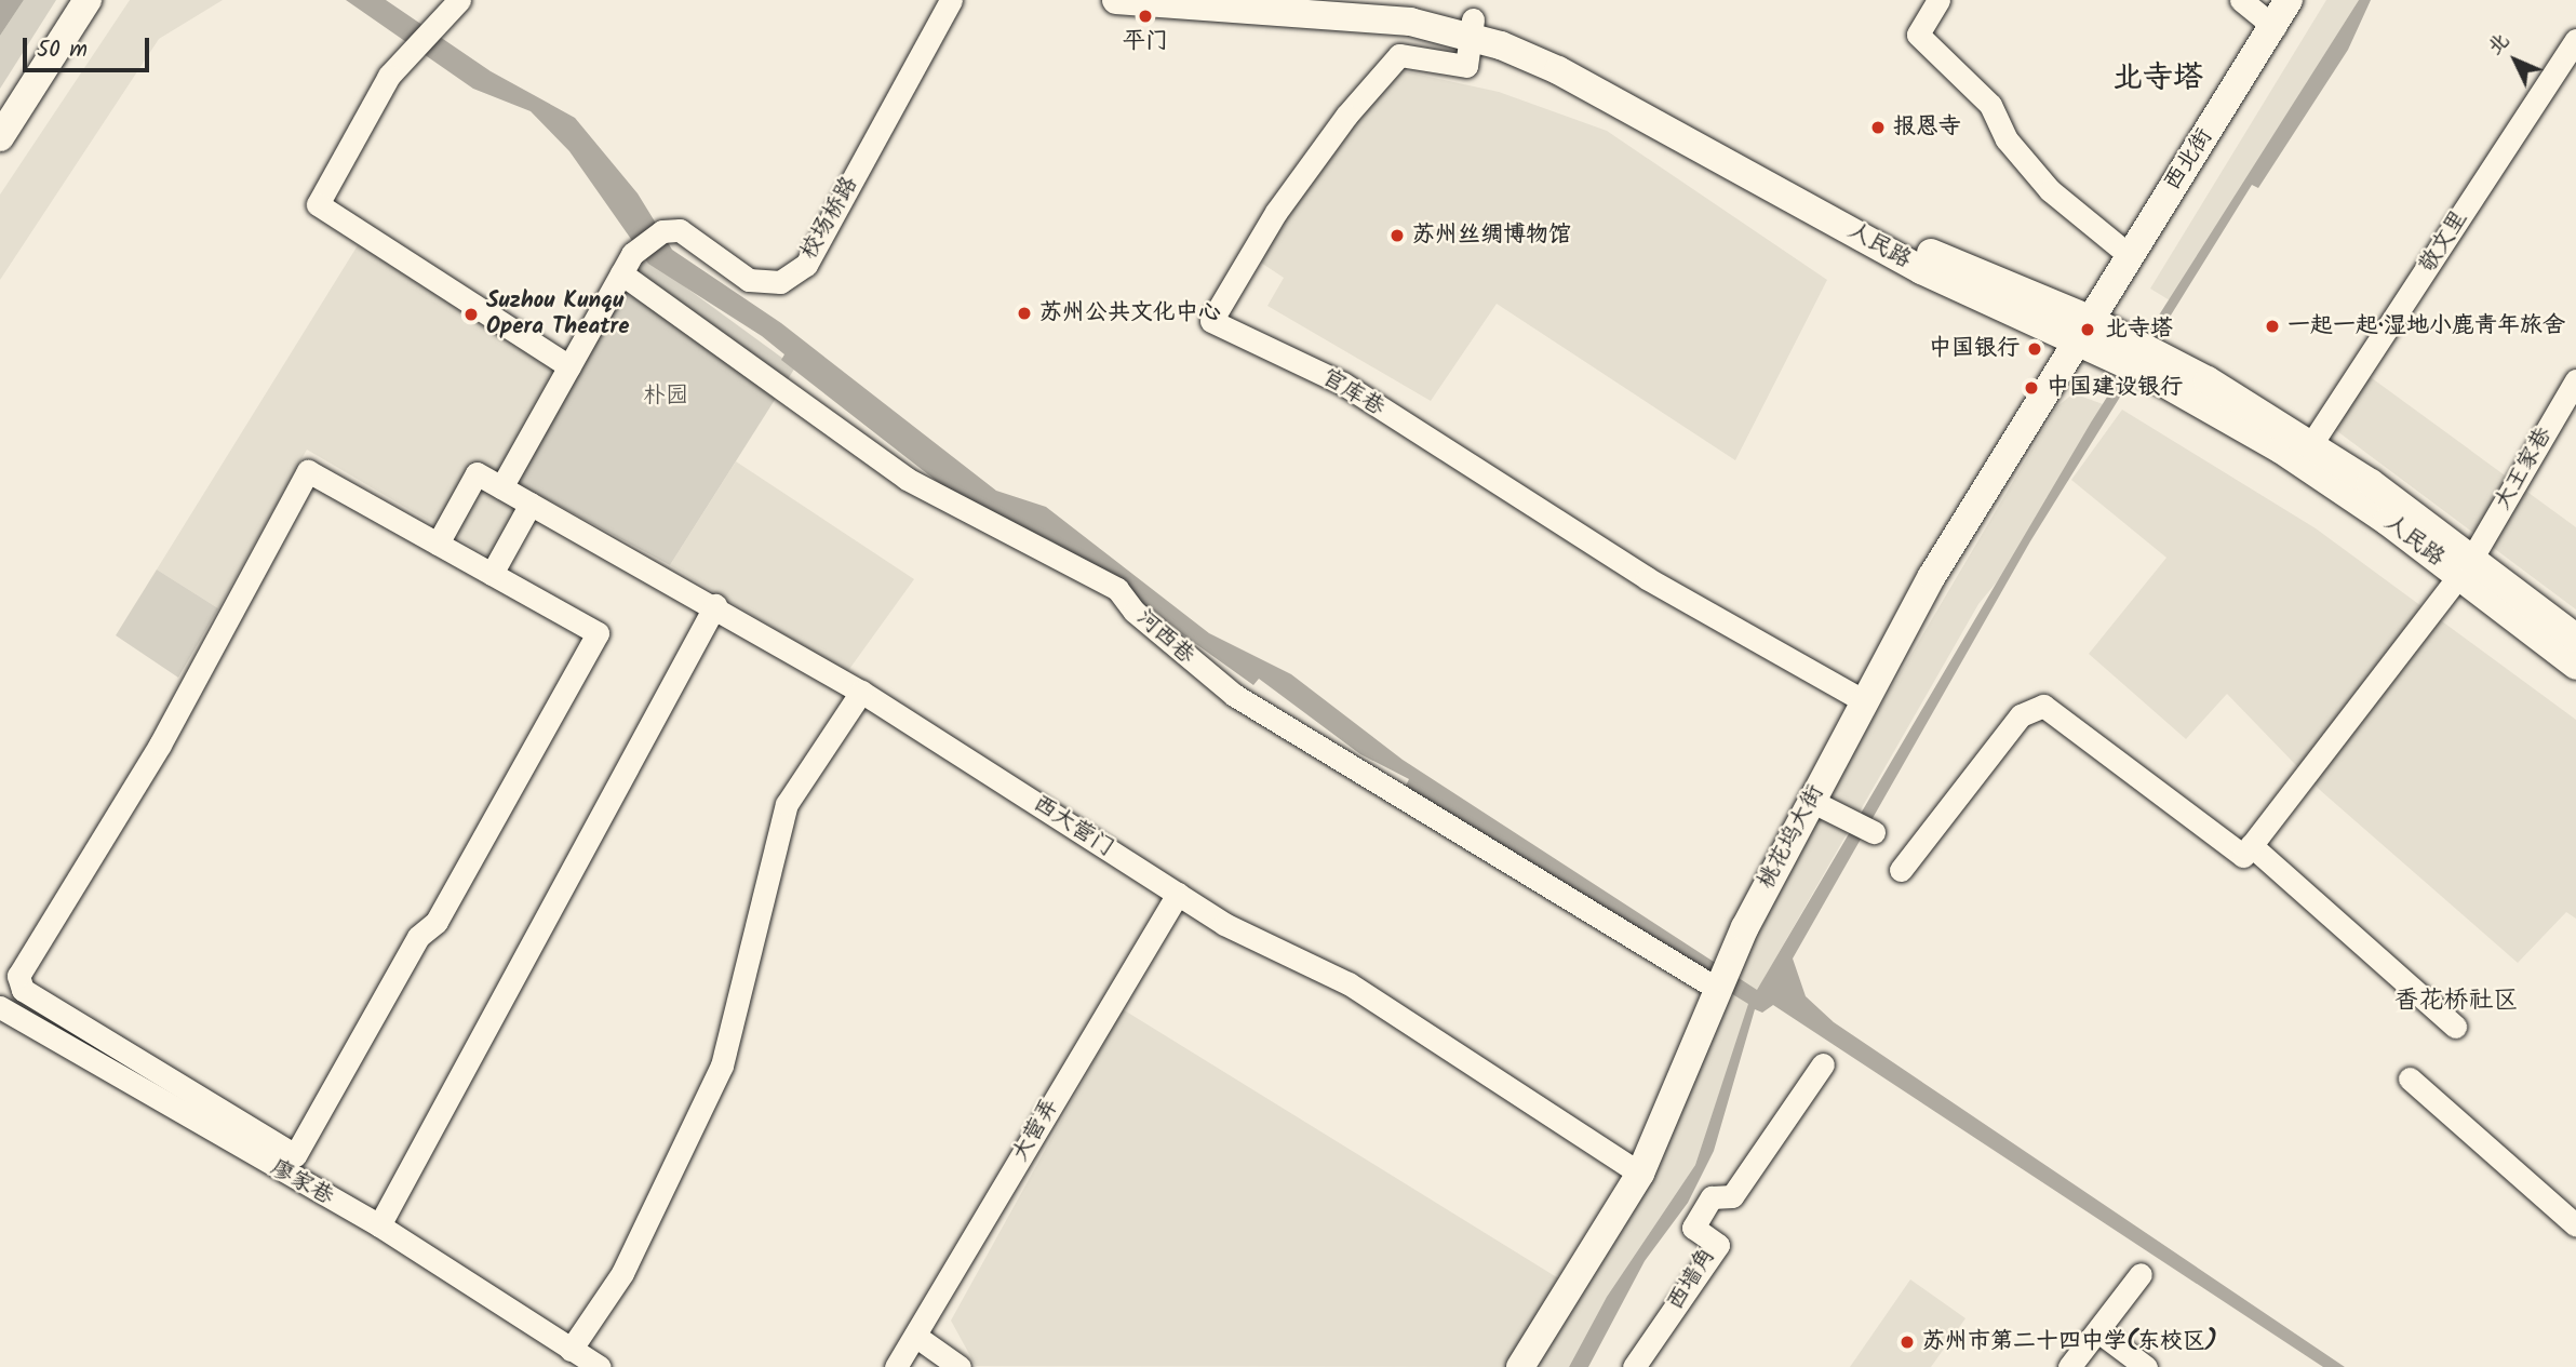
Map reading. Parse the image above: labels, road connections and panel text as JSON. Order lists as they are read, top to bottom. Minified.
{"streets":{"main road":["西北街","人民路","桃花坞大街"],"street":["校场桥路","敬文里","官库巷","大王家巷","河西巷","西大营门","大营弄","廖家巷","西墙角"]},"crossings":[["西北街","人民路"],["西北街","桃花坞大街"],["校场桥路","河西巷"],["校场桥路","西大营门"],["敬文里","人民路"],["人民路","官库巷"],["人民路","大王家巷"],["人民路","桃花坞大街"],["官库巷","桃花坞大街"],["河西巷","桃花坞大街"],["西大营门","桃花坞大街"],["西大营门","大营弄"]],"districts":["北寺塔","香花桥社区"],"parks":["朴园"],"places":["平门","报恩寺","苏州丝绸博物馆","苏州公共文化中心","Suzhou Kunqu Opera Theatre","一起一起·湿地小鹿青年旅舍","北寺塔","中国银行","中国建设银行","苏州市第二十四中学(东校区)"],"scale_bar":"50 m","north":"top left"}
